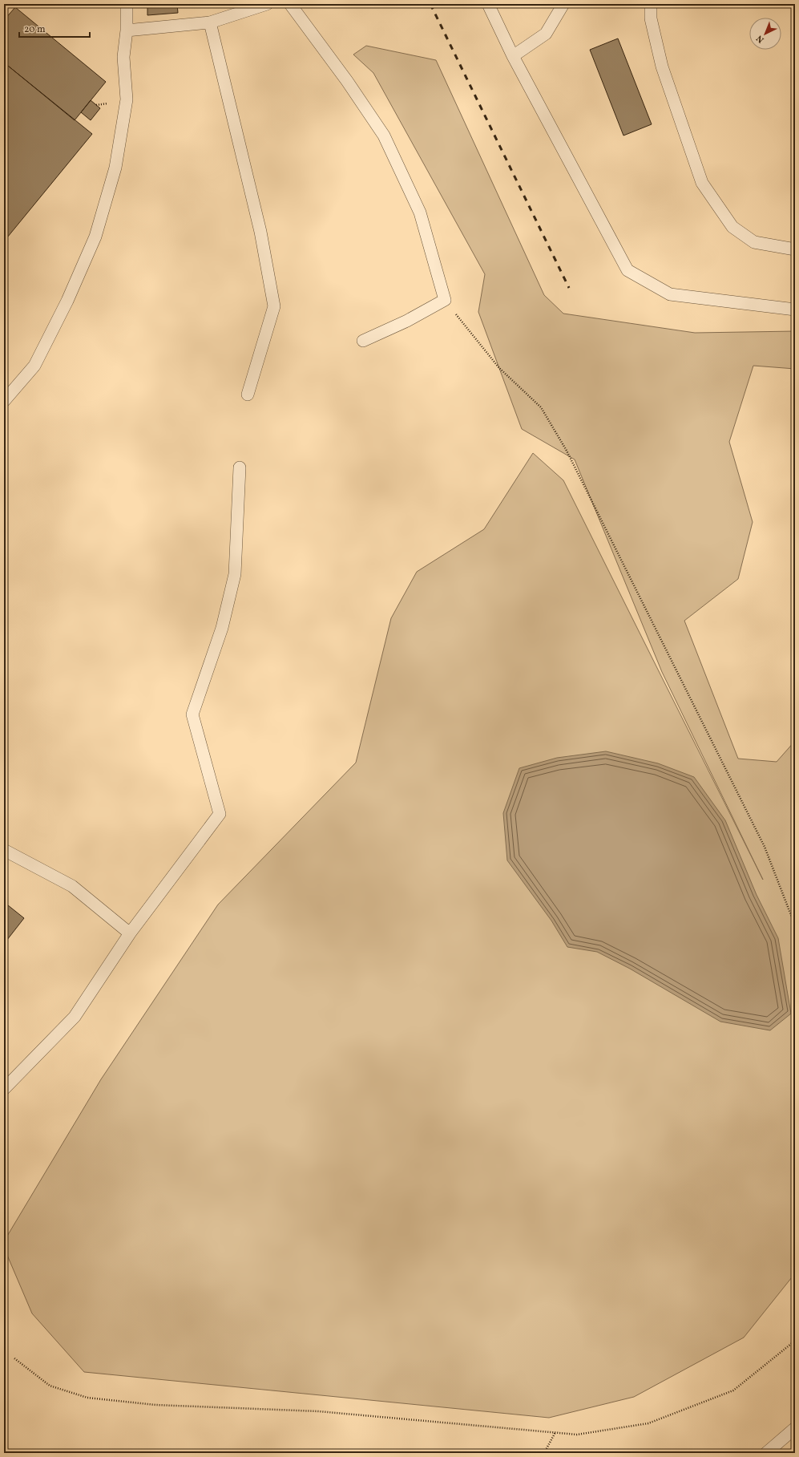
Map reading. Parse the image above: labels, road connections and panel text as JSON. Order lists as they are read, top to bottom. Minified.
{"scale_bar":"20 m","north":"bottom left"}
